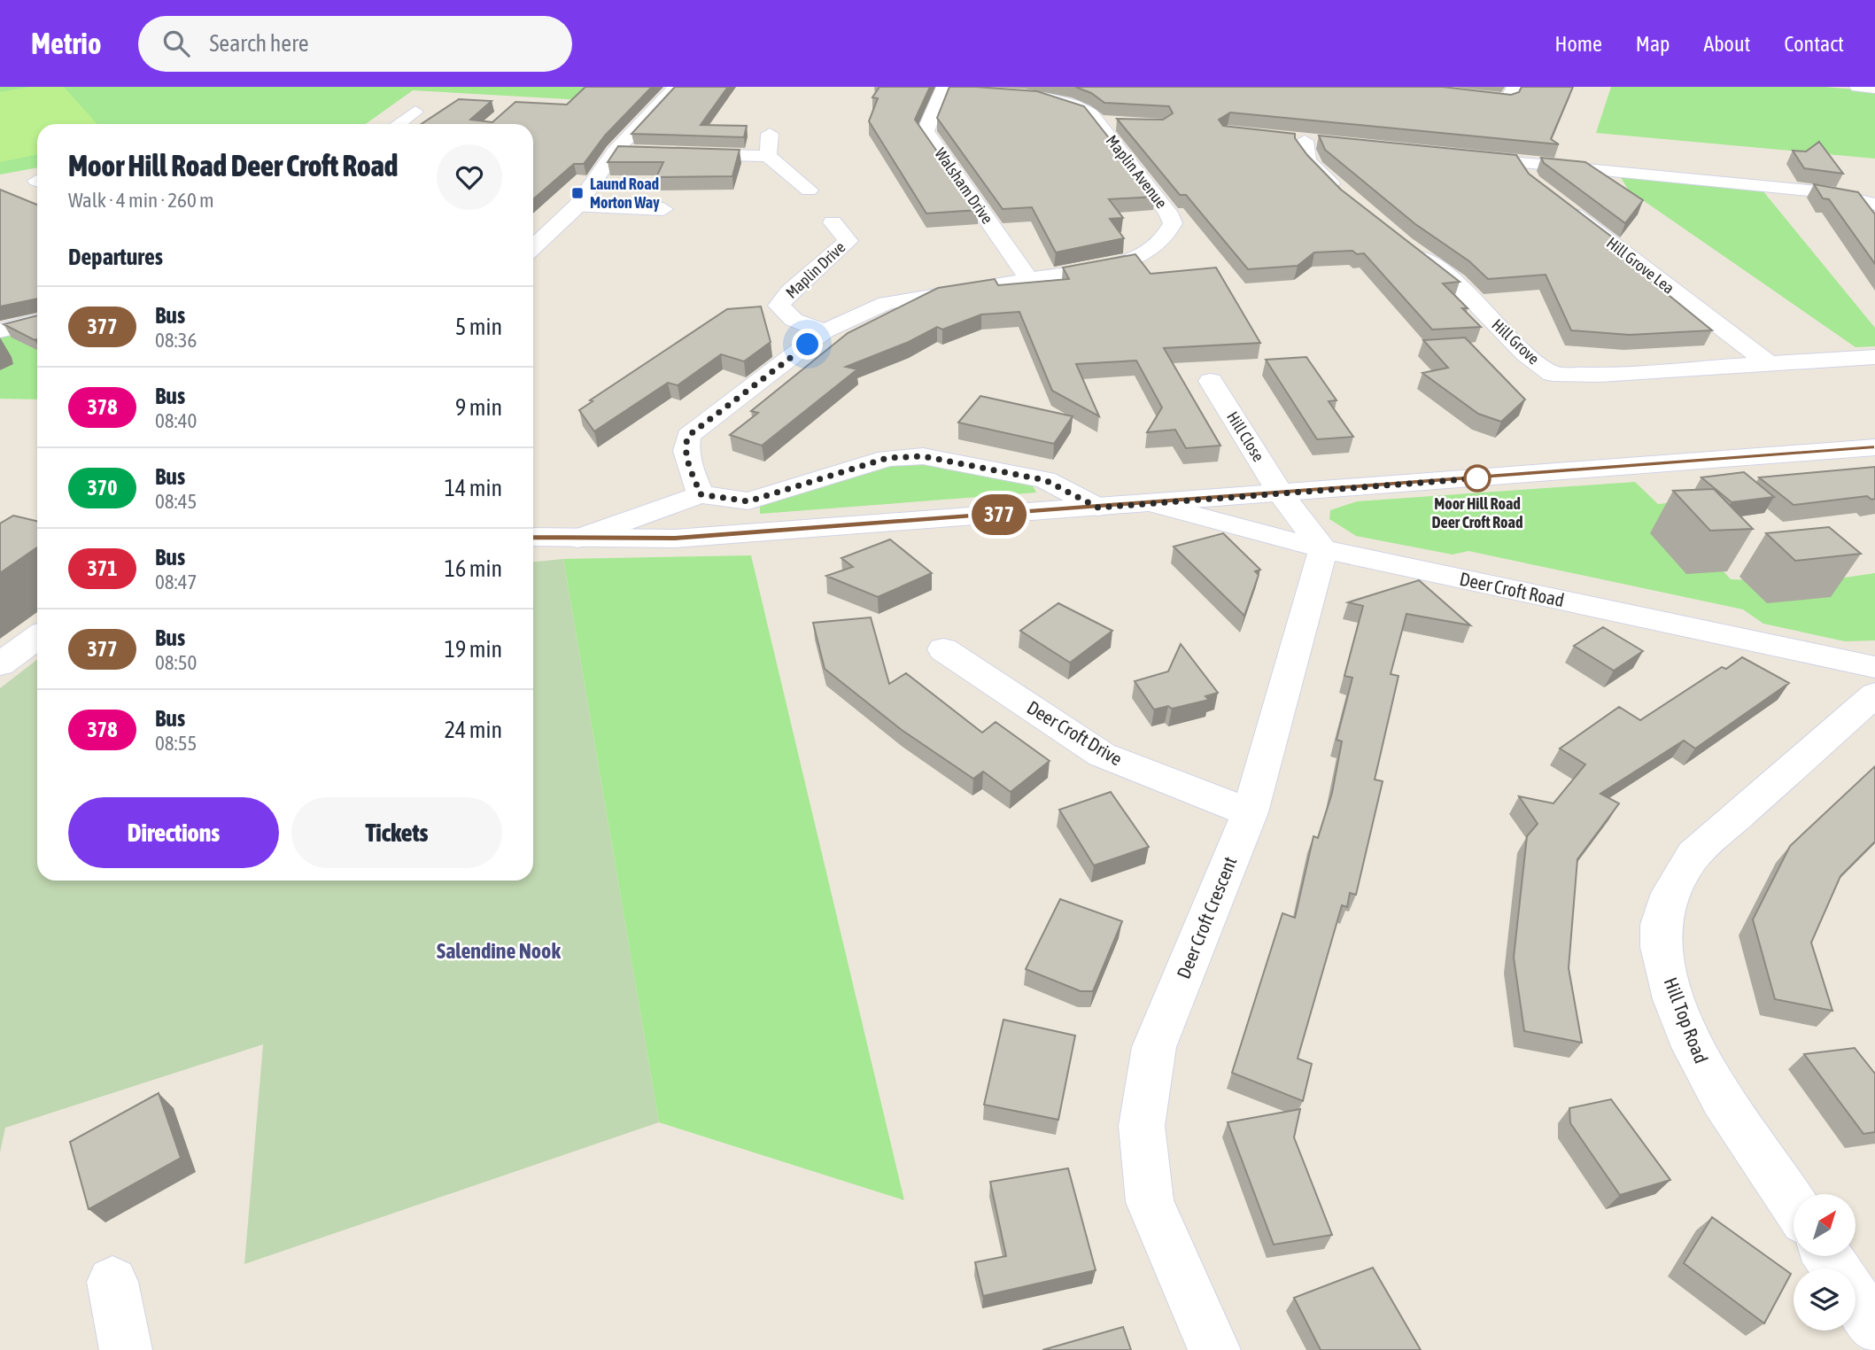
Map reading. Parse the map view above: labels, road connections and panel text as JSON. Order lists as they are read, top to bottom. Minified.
{"streets":{"street":["Maplin Avenue","Walsham Drive","Hill Grove Lea","Maplin Drive","Hill Grove","Hill Close","Deer Croft Road","Deer Croft Drive","Deer Croft Crescent","Hill Top Road"]},"crossings":[["Maplin Avenue","Walsham Drive"],["Maplin Avenue","Maplin Drive"],["Hill Grove Lea","Hill Grove"],["Deer Croft Road","Deer Croft Crescent"],["Deer Croft Drive","Deer Croft Crescent"]],"districts":["Salendine Nook"],"places":{"transit":["Laund Road Morton Way"],"other":["Moor Hill Road Deer Croft Road"]},"lines":["bus line 377"],"north":"top right","page":{"header":"Metrio","search":"Search here","nav":["Home","Map","About","Contact"],"on_map":"377","heading":[["Moor Hill Road Deer Croft Road","Walk · 4 min · 260 m"],"Departures"],"list":[{"mark":"377","name":"Bus","note":"08:36","value":"5 min"},{"mark":"378","name":"Bus","note":"08:40","value":"9 min"},{"mark":"370","name":"Bus","note":"08:45","value":"14 min"},{"mark":"371","name":"Bus","note":"08:47","value":"16 min"},{"mark":"377","name":"Bus","note":"08:50","value":"19 min"},{"mark":"378","name":"Bus","note":"08:55","value":"24 min"}],"buttons":["Directions","Tickets"]}}
